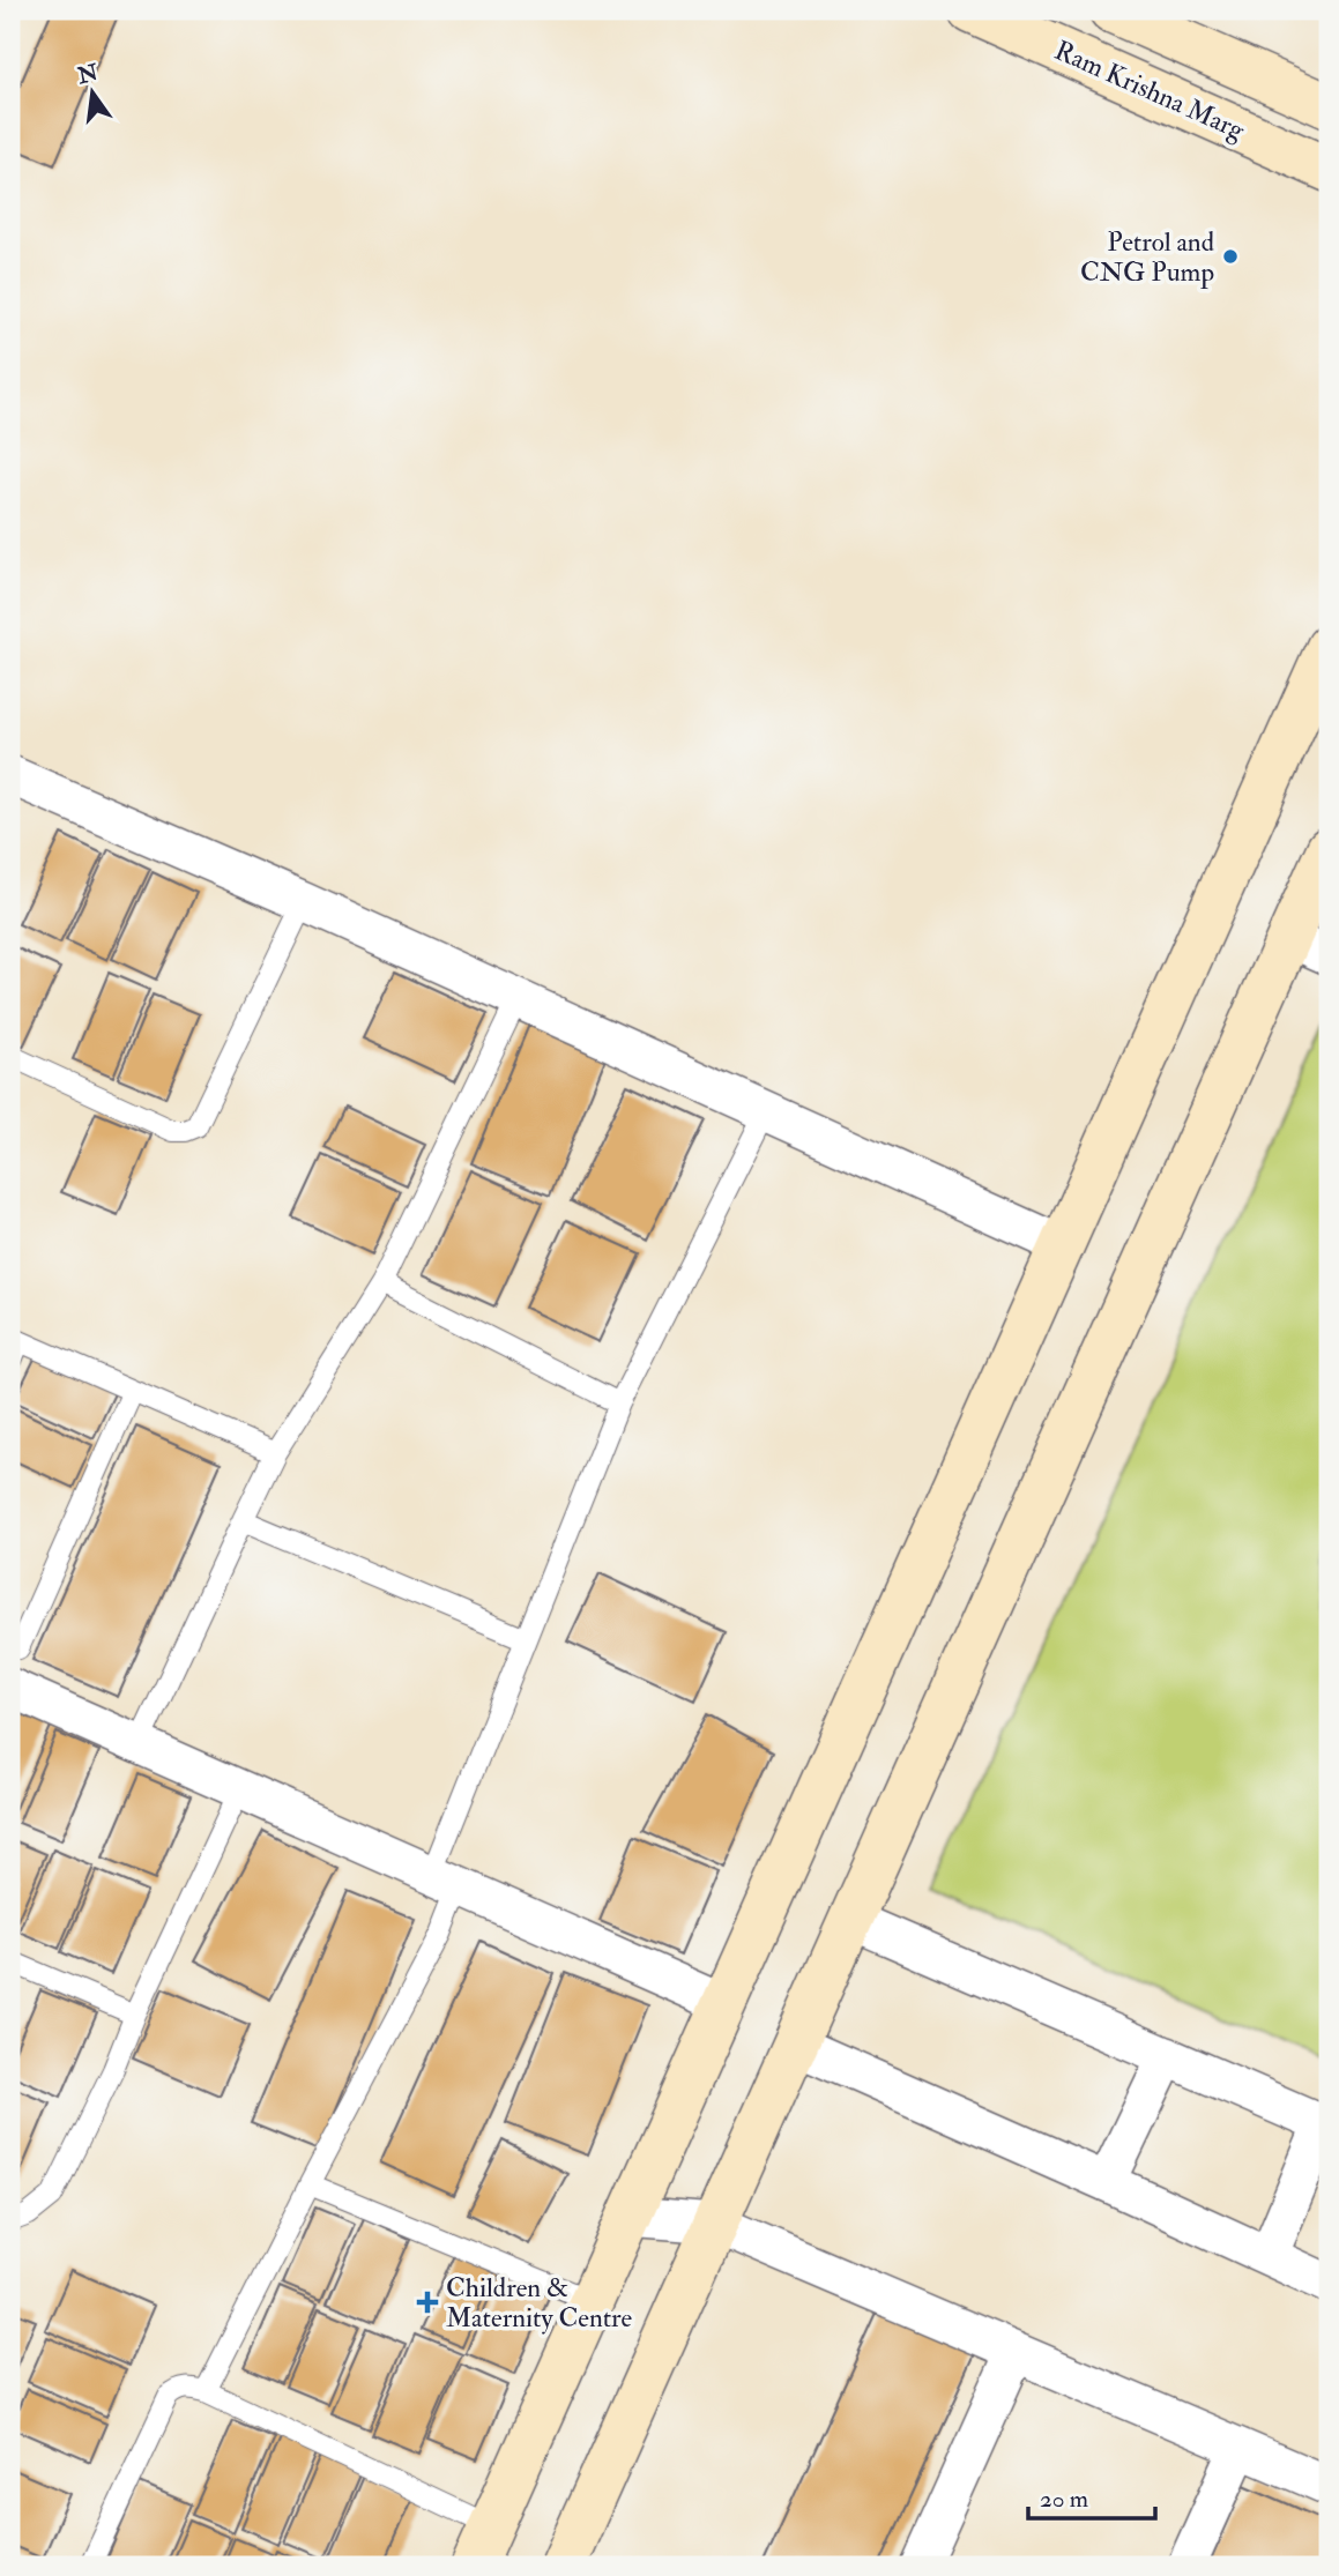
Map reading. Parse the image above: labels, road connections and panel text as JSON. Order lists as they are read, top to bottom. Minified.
{"streets":{"street":["Ram Krishna Marg"]},"places":{"other":["Petrol and CNG Pump"],"health":["Children & Maternity Centre"]},"scale_bar":"20 m","north":"top"}
